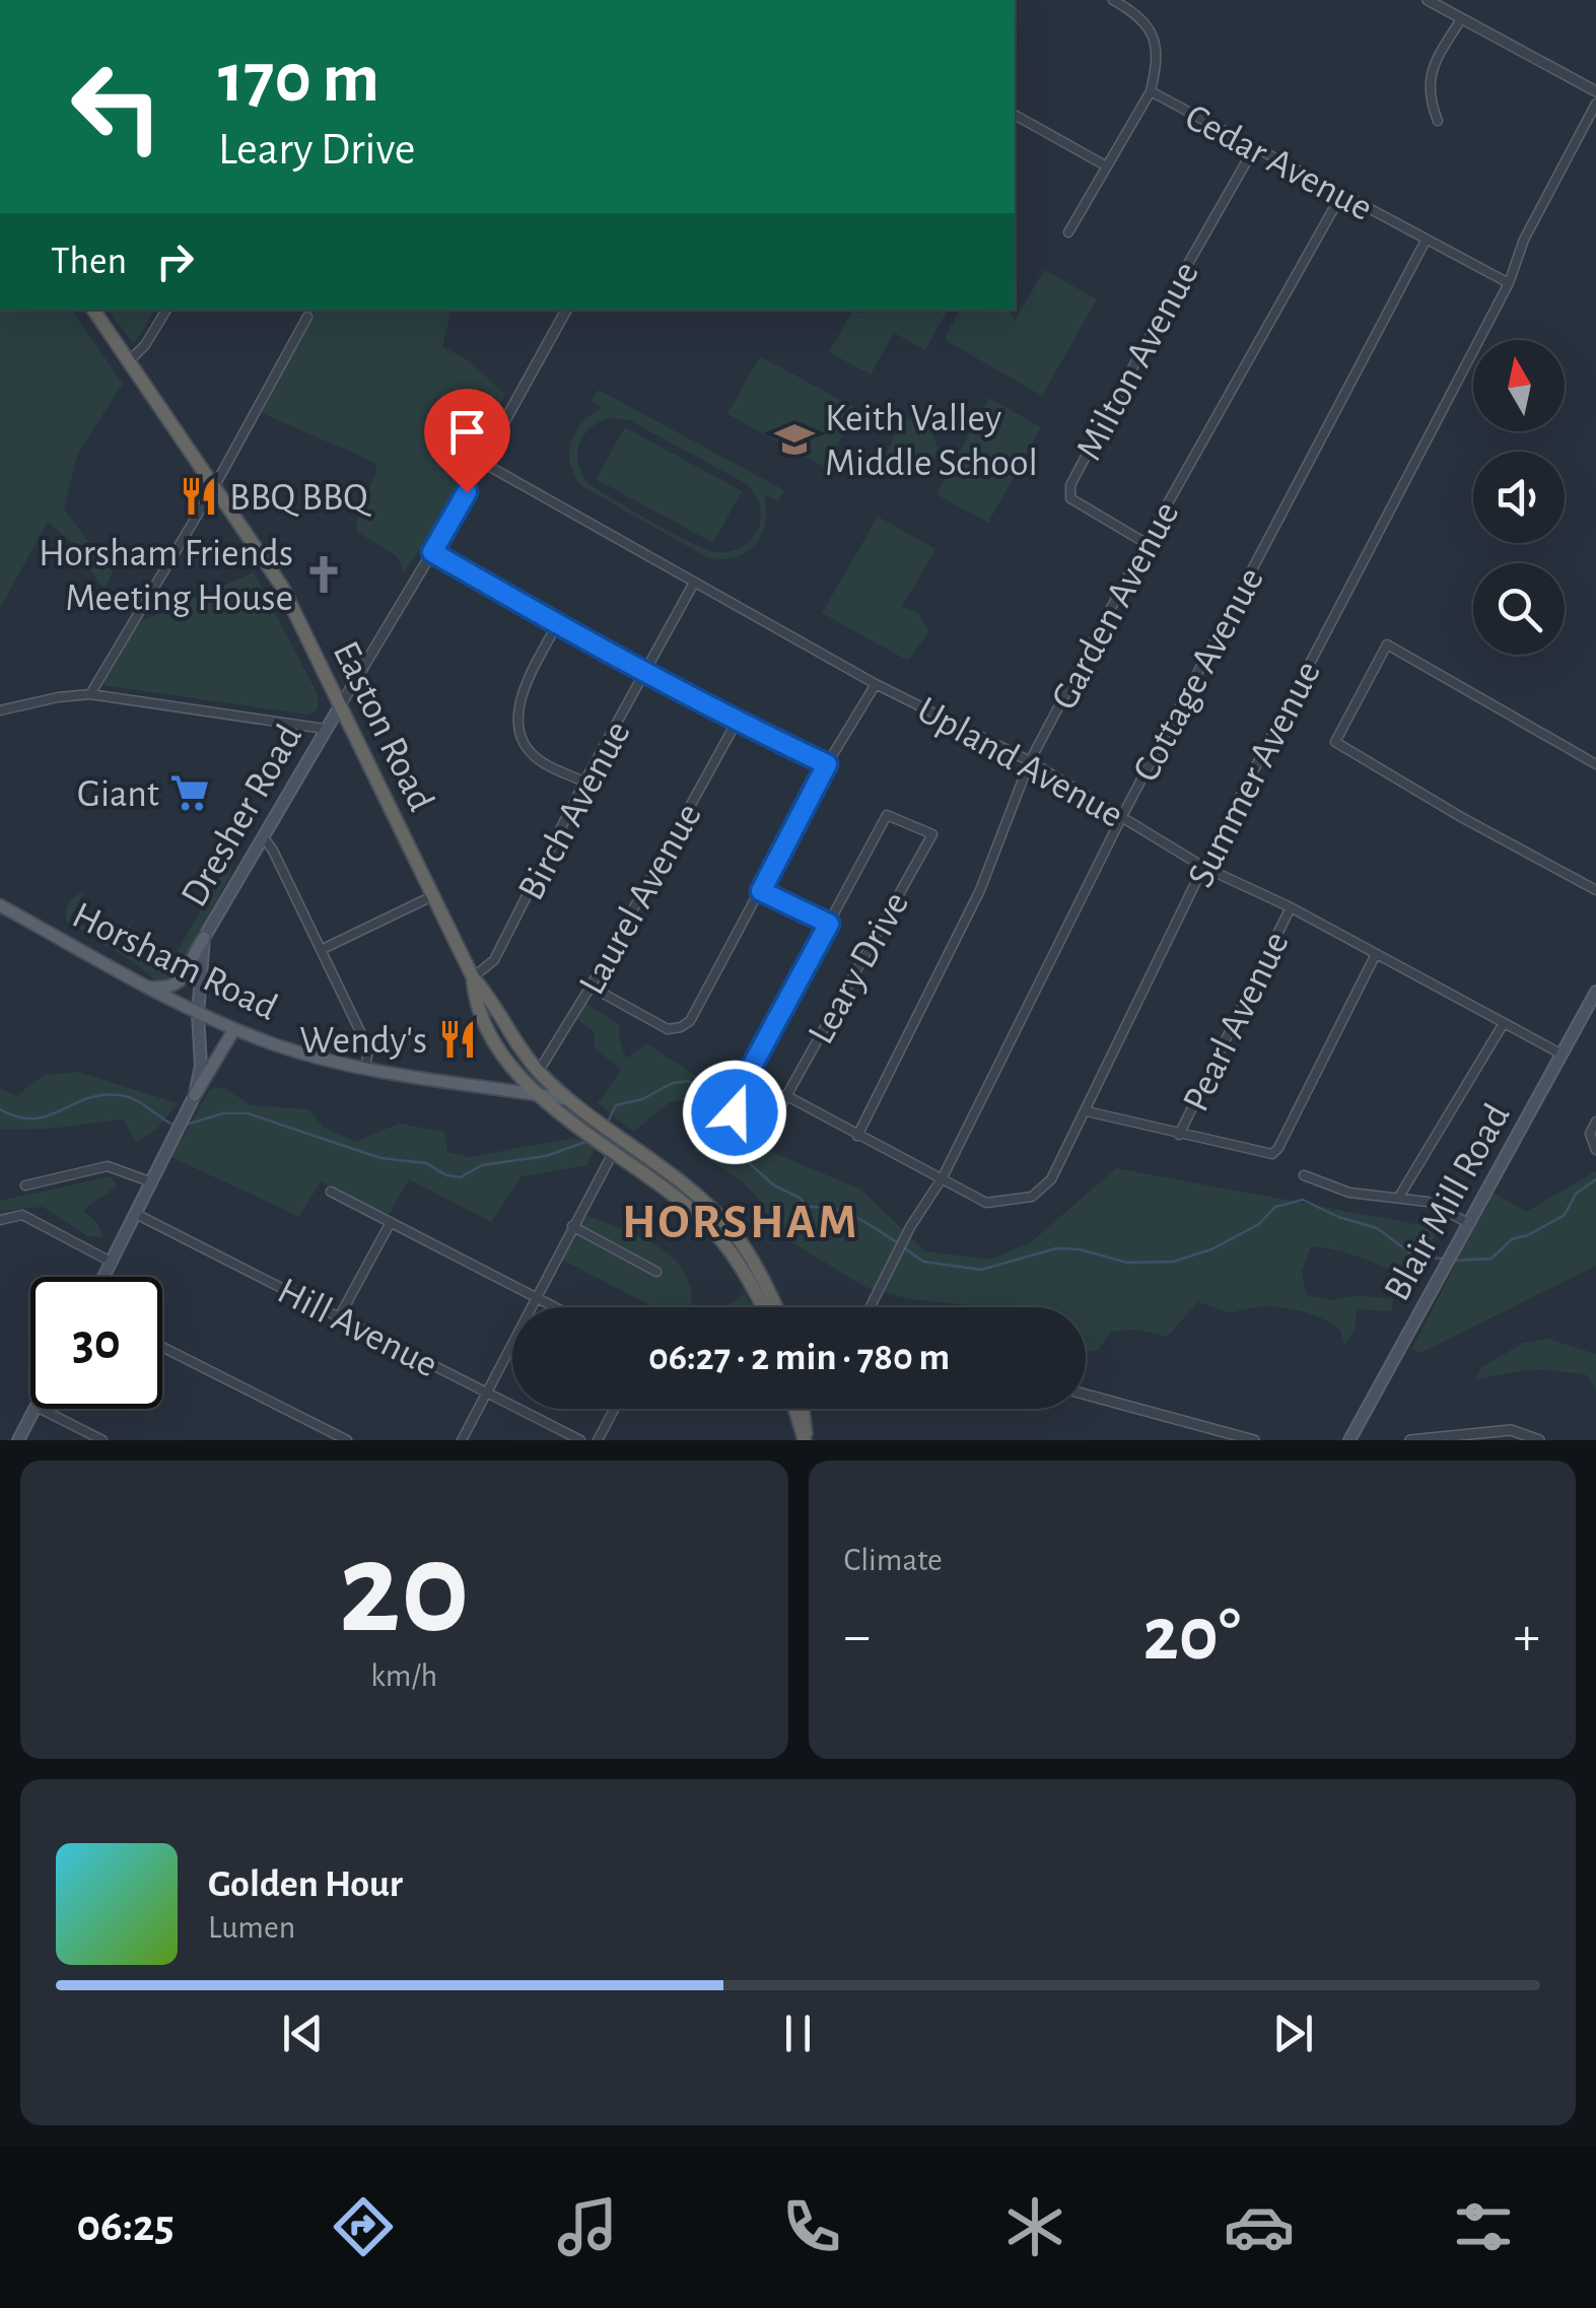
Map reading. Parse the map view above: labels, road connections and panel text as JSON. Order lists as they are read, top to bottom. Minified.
{"streets":{"highway":["Easton Road"],"main road":["Dresher Road","Horsham Road","Blair Mill Road"],"street":["Cedar Avenue","Milton Avenue","Garden Avenue","Cottage Avenue","Upland Avenue","Summer Avenue","Birch Avenue","Laurel Avenue","Leary Drive","Pearl Avenue","Hill Avenue"]},"crossings":[["Cedar Avenue","Milton Avenue"],["Cedar Avenue","Garden Avenue"],["Cedar Avenue","Cottage Avenue"],["Cedar Avenue","Summer Avenue"],["Milton Avenue","Garden Avenue"],["Garden Avenue","Upland Avenue"],["Garden Avenue","Summer Avenue"],["Cottage Avenue","Upland Avenue"],["Cottage Avenue","Summer Avenue"],["Easton Road","Birch Avenue"],["Easton Road","Dresher Road"],["Easton Road","Laurel Avenue"],["Easton Road","Horsham Road"],["Upland Avenue","Summer Avenue"],["Upland Avenue","Birch Avenue"],["Upland Avenue","Pearl Avenue"],["Upland Avenue","Blair Mill Road"],["Summer Avenue","Leary Drive"],["Dresher Road","Horsham Road"],["Dresher Road","Hill Avenue"]],"districts":["HORSHAM"],"places":{"school or university":["Keith Valley Middle School"],"restaurant":["BBQ BBQ","Wendy's"],"church":["Horsham Friends Meeting House"],"supermarket":["Giant"]},"north":"top","page":{"turn":["170 m","Leary Drive"],"then":"Then","limit":"30","trip":"06:27 · 2 min · 780 m","tile":[["20","km/h"],"Climate"],"heat":["−","20°","+"],"song":["Golden Hour","Lumen"],"tabs":"06:25"}}
